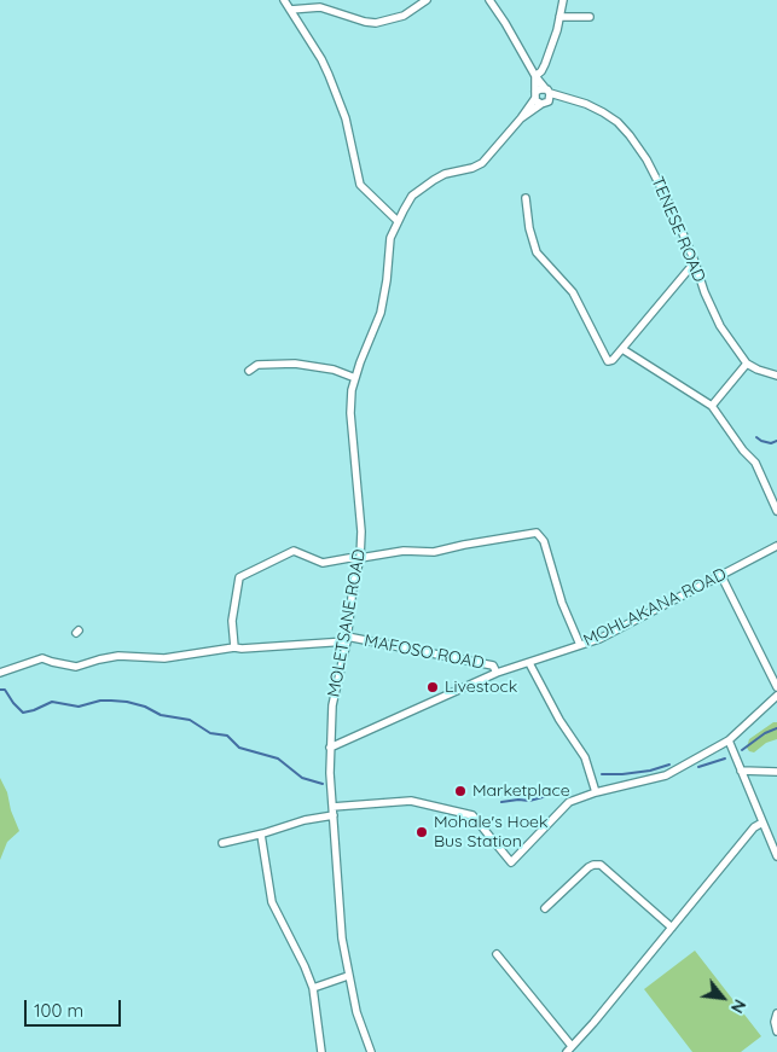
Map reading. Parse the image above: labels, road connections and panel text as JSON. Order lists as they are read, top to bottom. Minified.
{"streets":{"street":["TENESE ROAD","MOHLAKANA ROAD","MOLETSANE ROAD","MAFOSO ROAD"]},"crossings":[["MOHLAKANA ROAD","MOLETSANE ROAD"],["MOHLAKANA ROAD","MAFOSO ROAD"],["MOLETSANE ROAD","MAFOSO ROAD"]],"places":["Livestock","Marketplace","Mohale's Hoek Bus Station"],"scale_bar":"100 m","north":"bottom right"}
